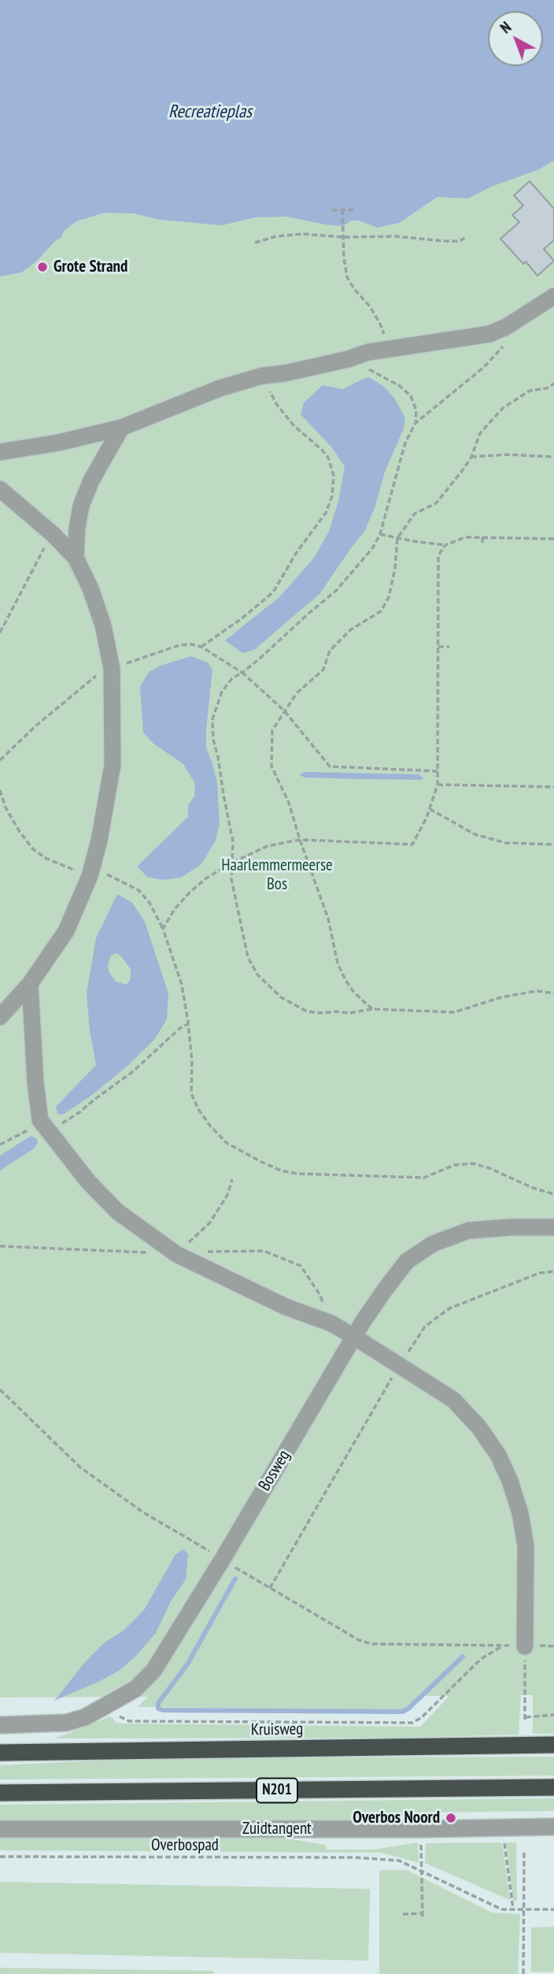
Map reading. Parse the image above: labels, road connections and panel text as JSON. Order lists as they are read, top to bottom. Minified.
{"streets":{"highway":["Kruisweg","N201"],"street":["Bosweg","Zuidtangent"],"path":["Overbospad"]},"water":["Recreatieplas"],"parks":["Haarlemmermeerse Bos"],"places":["Grote Strand","Overbos Noord"],"north":"top left"}
